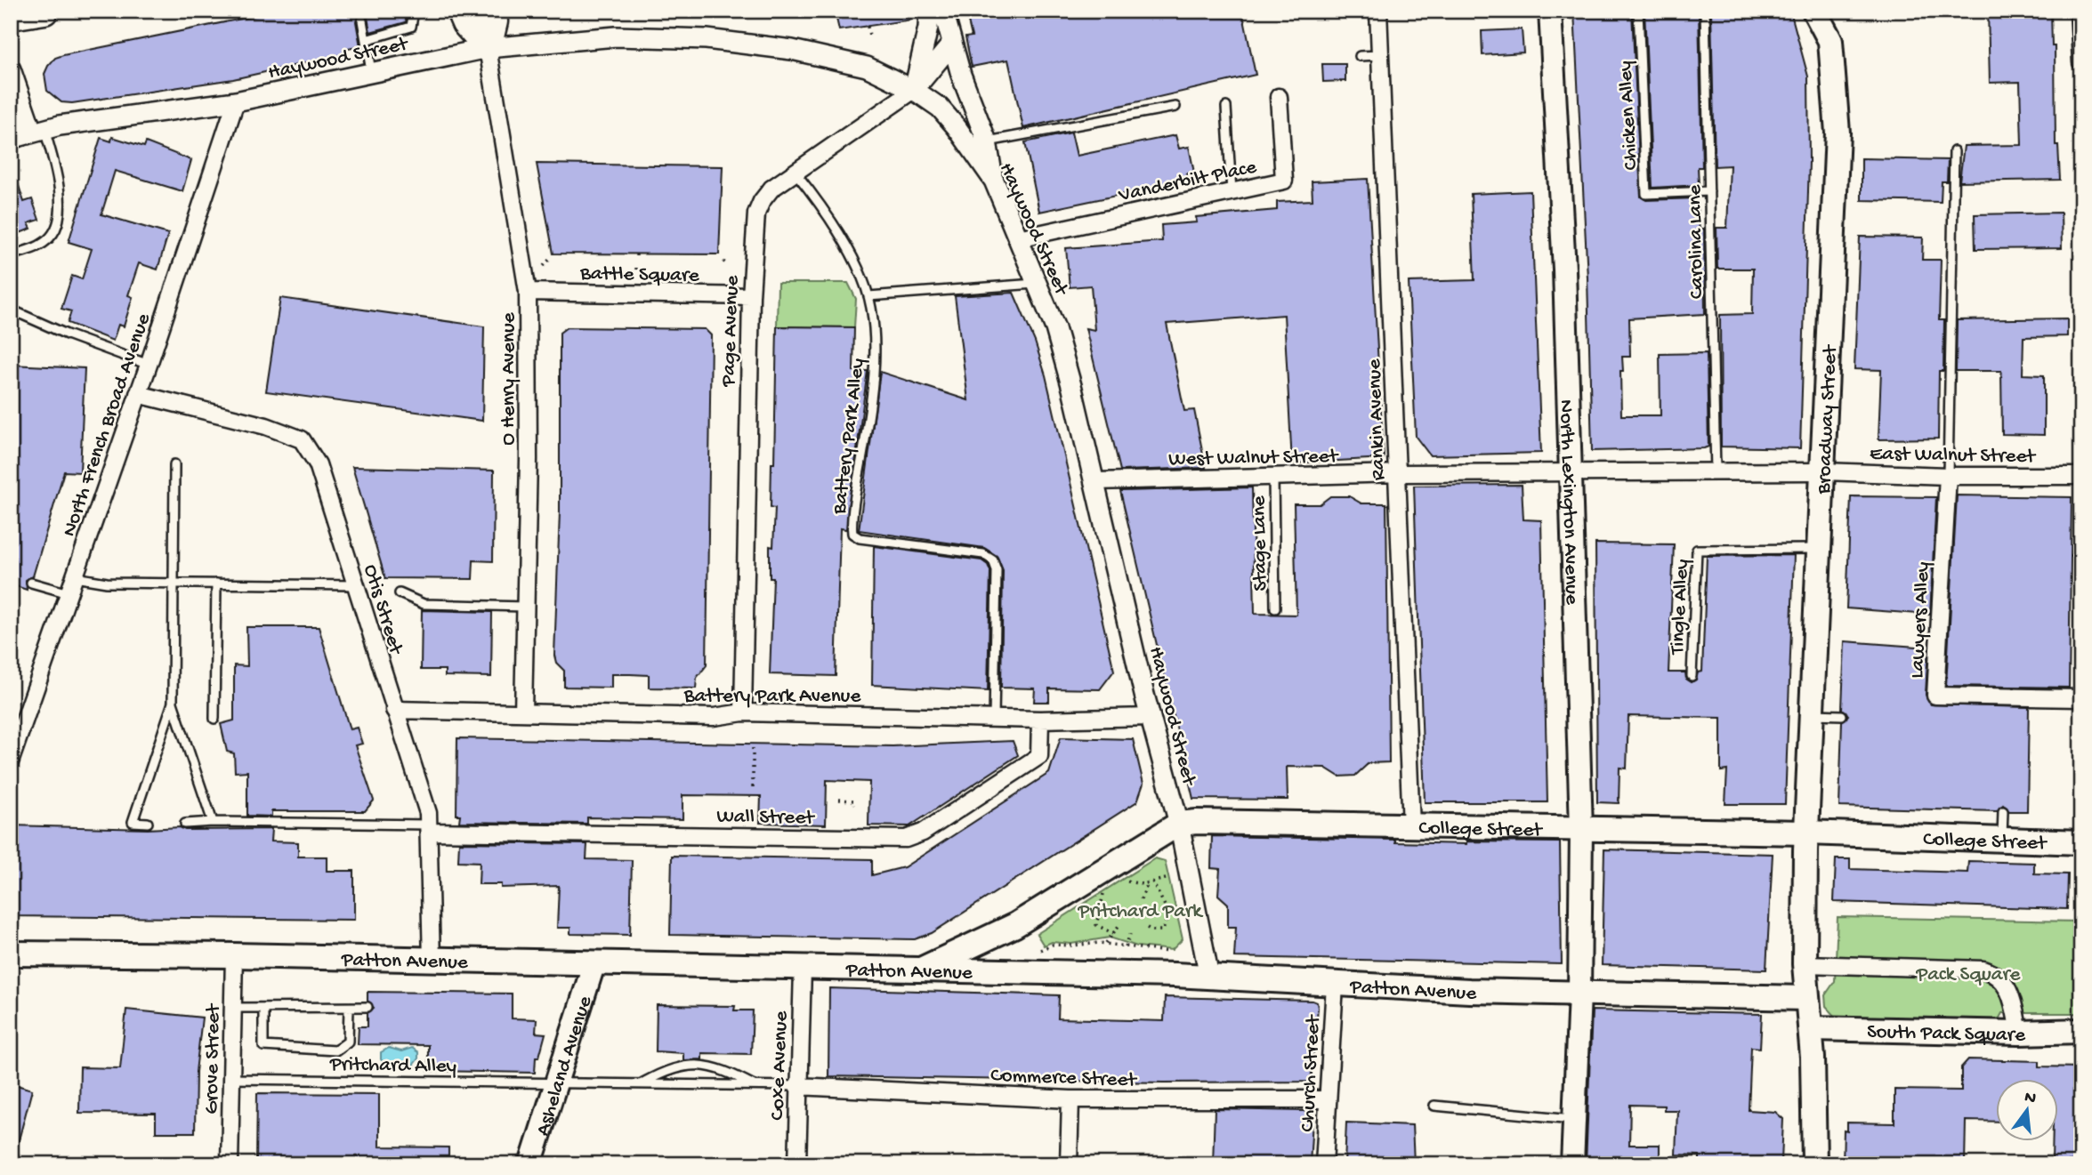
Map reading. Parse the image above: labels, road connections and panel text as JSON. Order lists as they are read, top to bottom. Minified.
{"streets":{"main road":["Broadway Street","North Lexington Avenue","College Street","Patton Avenue","South Pack Square","Asheland Avenue"],"street":["Haywood Street","Vanderbilt Place","Battle Square","Page Avenue","O Henry Avenue","Rankin Avenue","North French Broad Avenue","East Walnut Street","West Walnut Street","Otis Street","Lawyers Alley","Battery Park Avenue","Wall Street","Grove Street","Coxe Avenue","Church Street","Commerce Street"],"lane":["Chicken Alley","Carolina Lane","Battery Park Alley","Stage Lane","Tingle Alley","Pritchard Alley"]},"crossings":[["Haywood Street","Vanderbilt Place"],["Haywood Street","Page Avenue"],["Haywood Street","O Henry Avenue"],["Haywood Street","North French Broad Avenue"],["Haywood Street","West Walnut Street"],["Haywood Street","Battery Park Avenue"],["Haywood Street","College Street"],["Haywood Street","Patton Avenue"],["Chicken Alley","Carolina Lane"],["Carolina Lane","West Walnut Street"],["Battle Square","Page Avenue"],["Battle Square","O Henry Avenue"],["Page Avenue","Battery Park Alley"],["Page Avenue","Battery Park Avenue"],["O Henry Avenue","Battery Park Avenue"],["Rankin Avenue","West Walnut Street"],["Rankin Avenue","College Street"],["Broadway Street","East Walnut Street"],["Broadway Street","West Walnut Street"],["Broadway Street","Tingle Alley"],["Broadway Street","College Street"],["Broadway Street","Patton Avenue"],["Broadway Street","South Pack Square"],["North French Broad Avenue","Otis Street"],["Battery Park Alley","Battery Park Avenue"],["East Walnut Street","West Walnut Street"],["East Walnut Street","Lawyers Alley"],["West Walnut Street","North Lexington Avenue"],["West Walnut Street","Stage Lane"],["North Lexington Avenue","College Street"],["North Lexington Avenue","Patton Avenue"],["Otis Street","Battery Park Avenue"],["Otis Street","Wall Street"],["Otis Street","Patton Avenue"],["Battery Park Avenue","Wall Street"],["Patton Avenue","Grove Street"],["Patton Avenue","Asheland Avenue"],["Patton Avenue","Coxe Avenue"],["Patton Avenue","Church Street"],["Grove Street","Pritchard Alley"],["Pritchard Alley","Asheland Avenue"],["Pritchard Alley","Coxe Avenue"],["Pritchard Alley","Commerce Street"],["Coxe Avenue","Commerce Street"],["Church Street","Commerce Street"]],"parks":["Pritchard Park","Pack Square"],"north":"top"}
